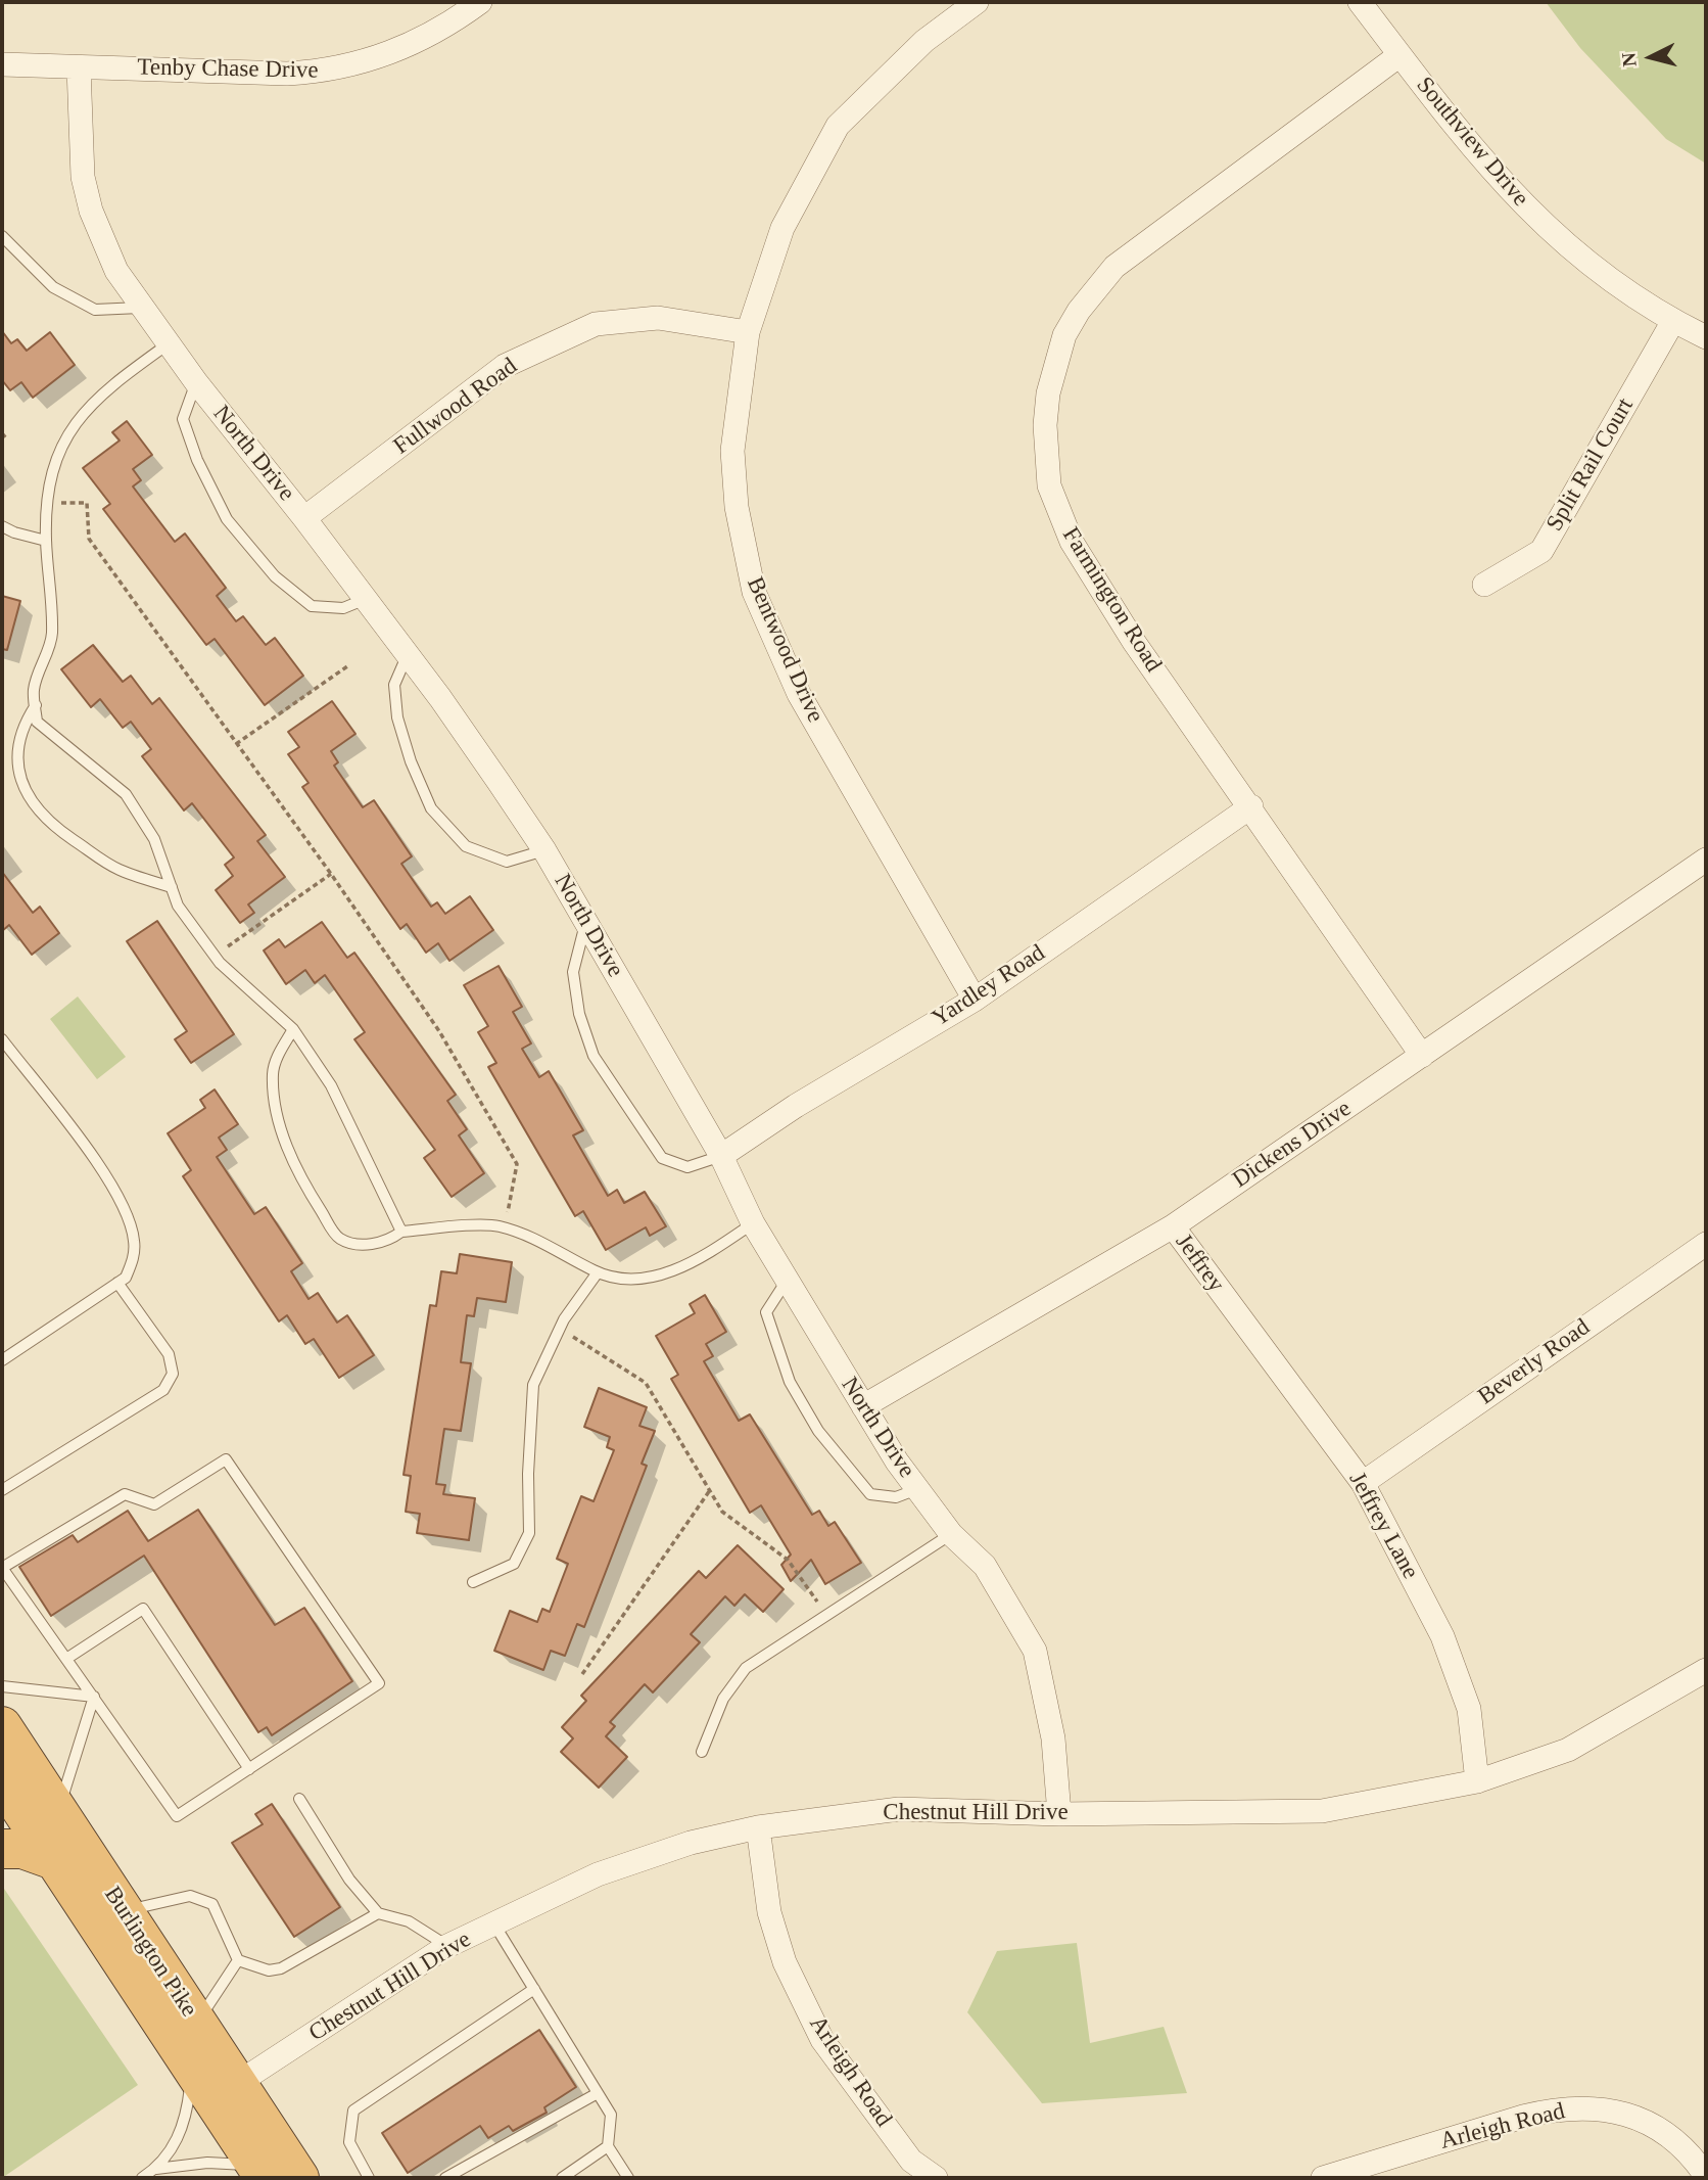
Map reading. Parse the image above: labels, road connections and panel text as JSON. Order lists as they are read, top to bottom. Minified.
{"streets":{"highway":["Burlington Pike"],"street":["Tenby Chase Drive","Southview Drive","Fullwood Road","North Drive","Split Rail Court","Farmington Road","Bentwood Drive","Yardley Road","Dickens Drive","Jeffrey","Beverly Road","Jeffrey Lane","Chestnut Hill Drive","Arleigh Road"]},"crossings":[["Tenby Chase Drive","North Drive"],["Southview Drive","Split Rail Court"],["Southview Drive","Farmington Road"],["Fullwood Road","North Drive"],["Fullwood Road","Bentwood Drive"],["North Drive","Yardley Road"],["North Drive","Dickens Drive"],["North Drive","Chestnut Hill Drive"],["Farmington Road","Yardley Road"],["Farmington Road","Dickens Drive"],["Bentwood Drive","Yardley Road"],["Dickens Drive","Jeffrey"],["Jeffrey","Jeffrey Lane"],["Beverly Road","Jeffrey Lane"],["Jeffrey Lane","Chestnut Hill Drive"],["Chestnut Hill Drive","Burlington Pike"],["Chestnut Hill Drive","Arleigh Road"]],"north":"left"}
